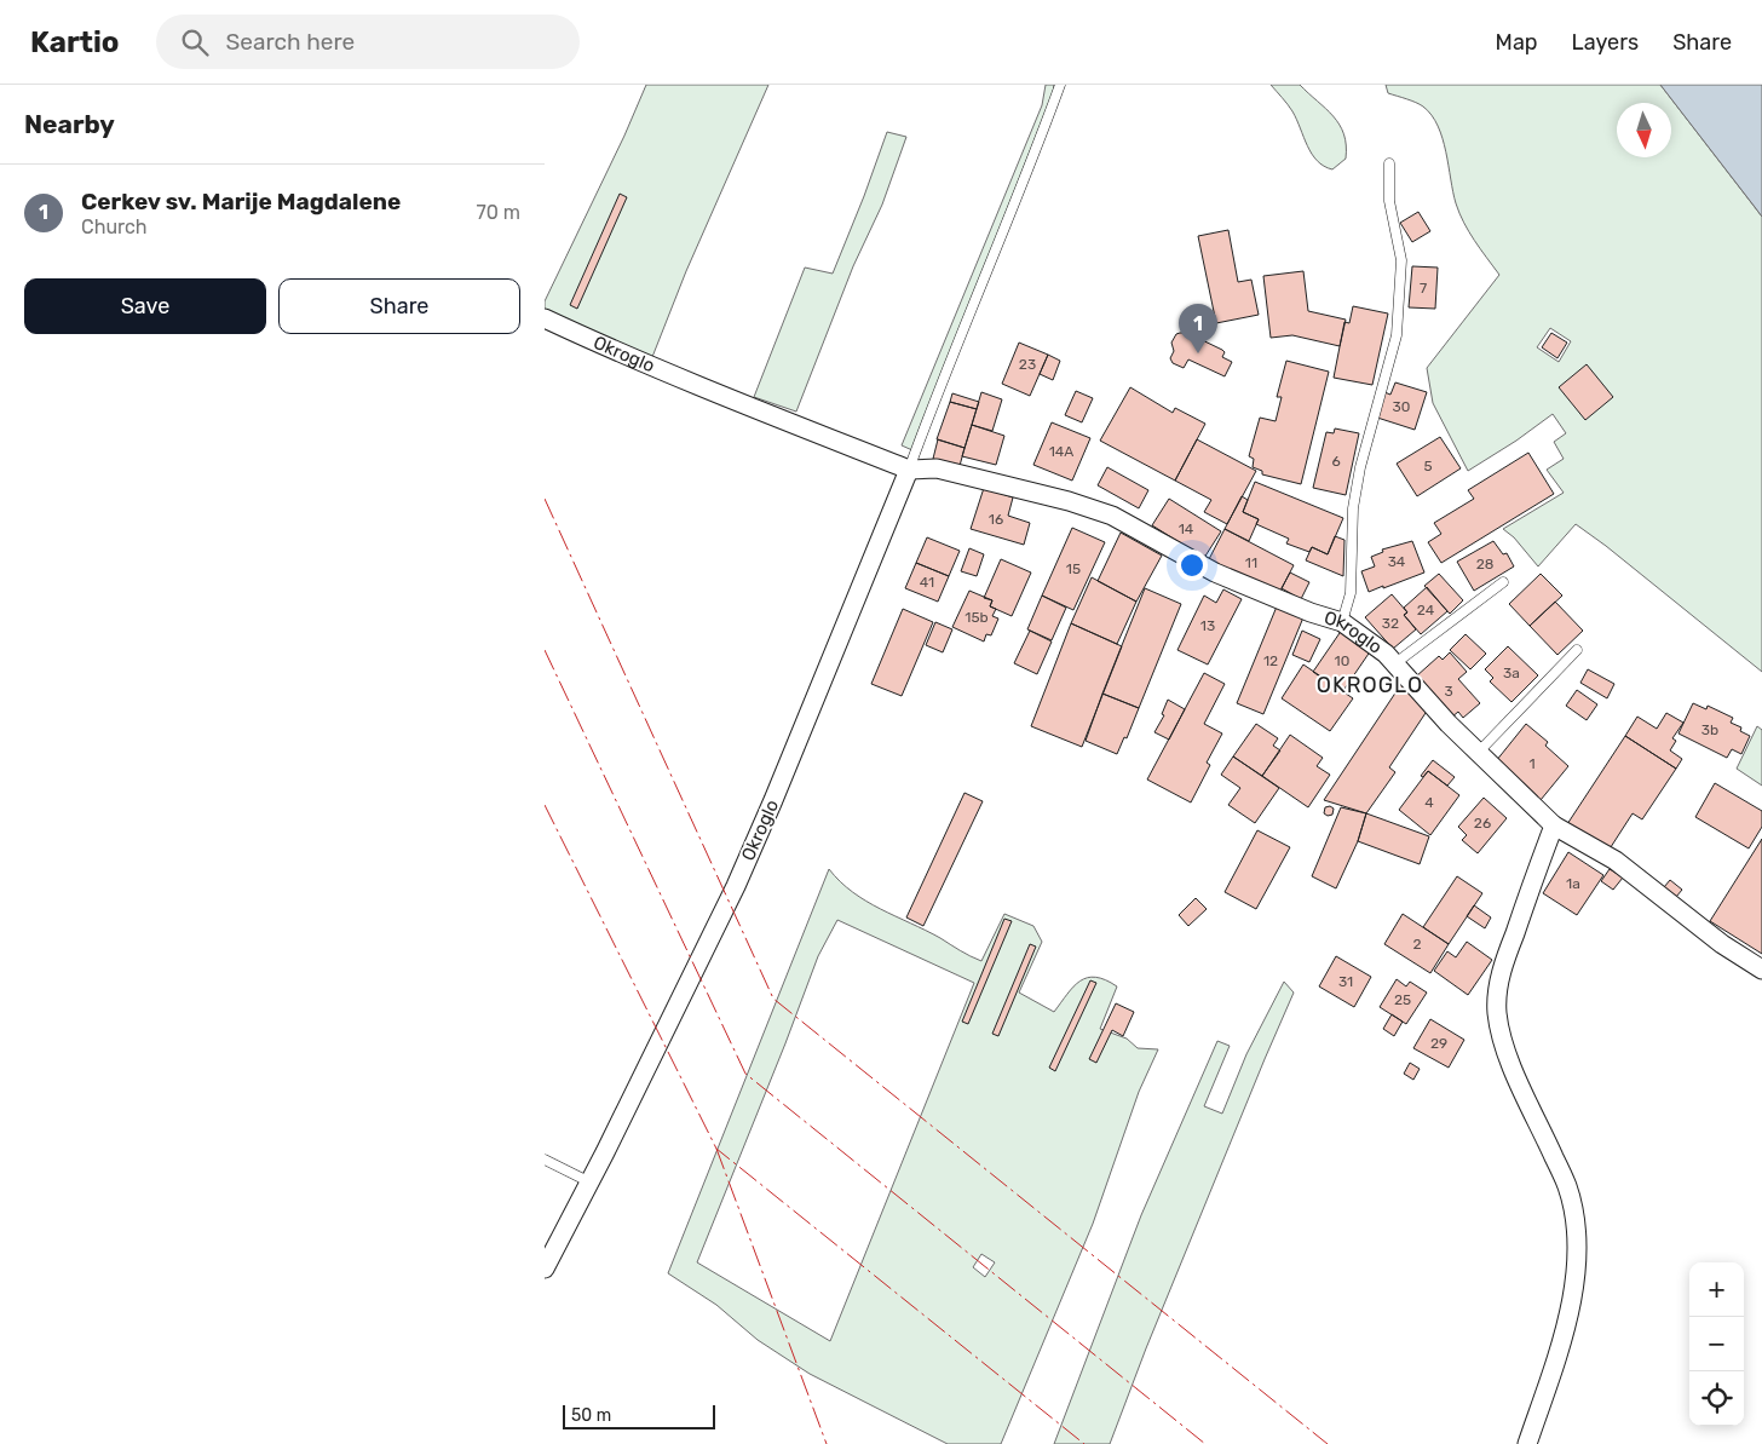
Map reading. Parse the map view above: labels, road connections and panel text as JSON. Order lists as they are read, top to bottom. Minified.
{"streets":{"street":["Okroglo"]},"districts":["OKROGLO"],"house_numbers":["7","23","30","14A","6","5","16","14","34","11","28","15","41","24","15b","32","13","12","10","3a","3","3b","1","4","26","1a","2","31","25","29"],"scale_bar":"50 m","north":"bottom","page":{"header":"Kartio","search":"Search here","nav":["Map","Layers","Share"],"heading":"Nearby","list":[{"mark":"1","name":"Cerkev sv. Marije Magdalene","note":"Church","value":"70 m"}],"buttons":["Save","Share"],"pins":"1","map_buttons":["+","−"],"scale":"50 m"}}
